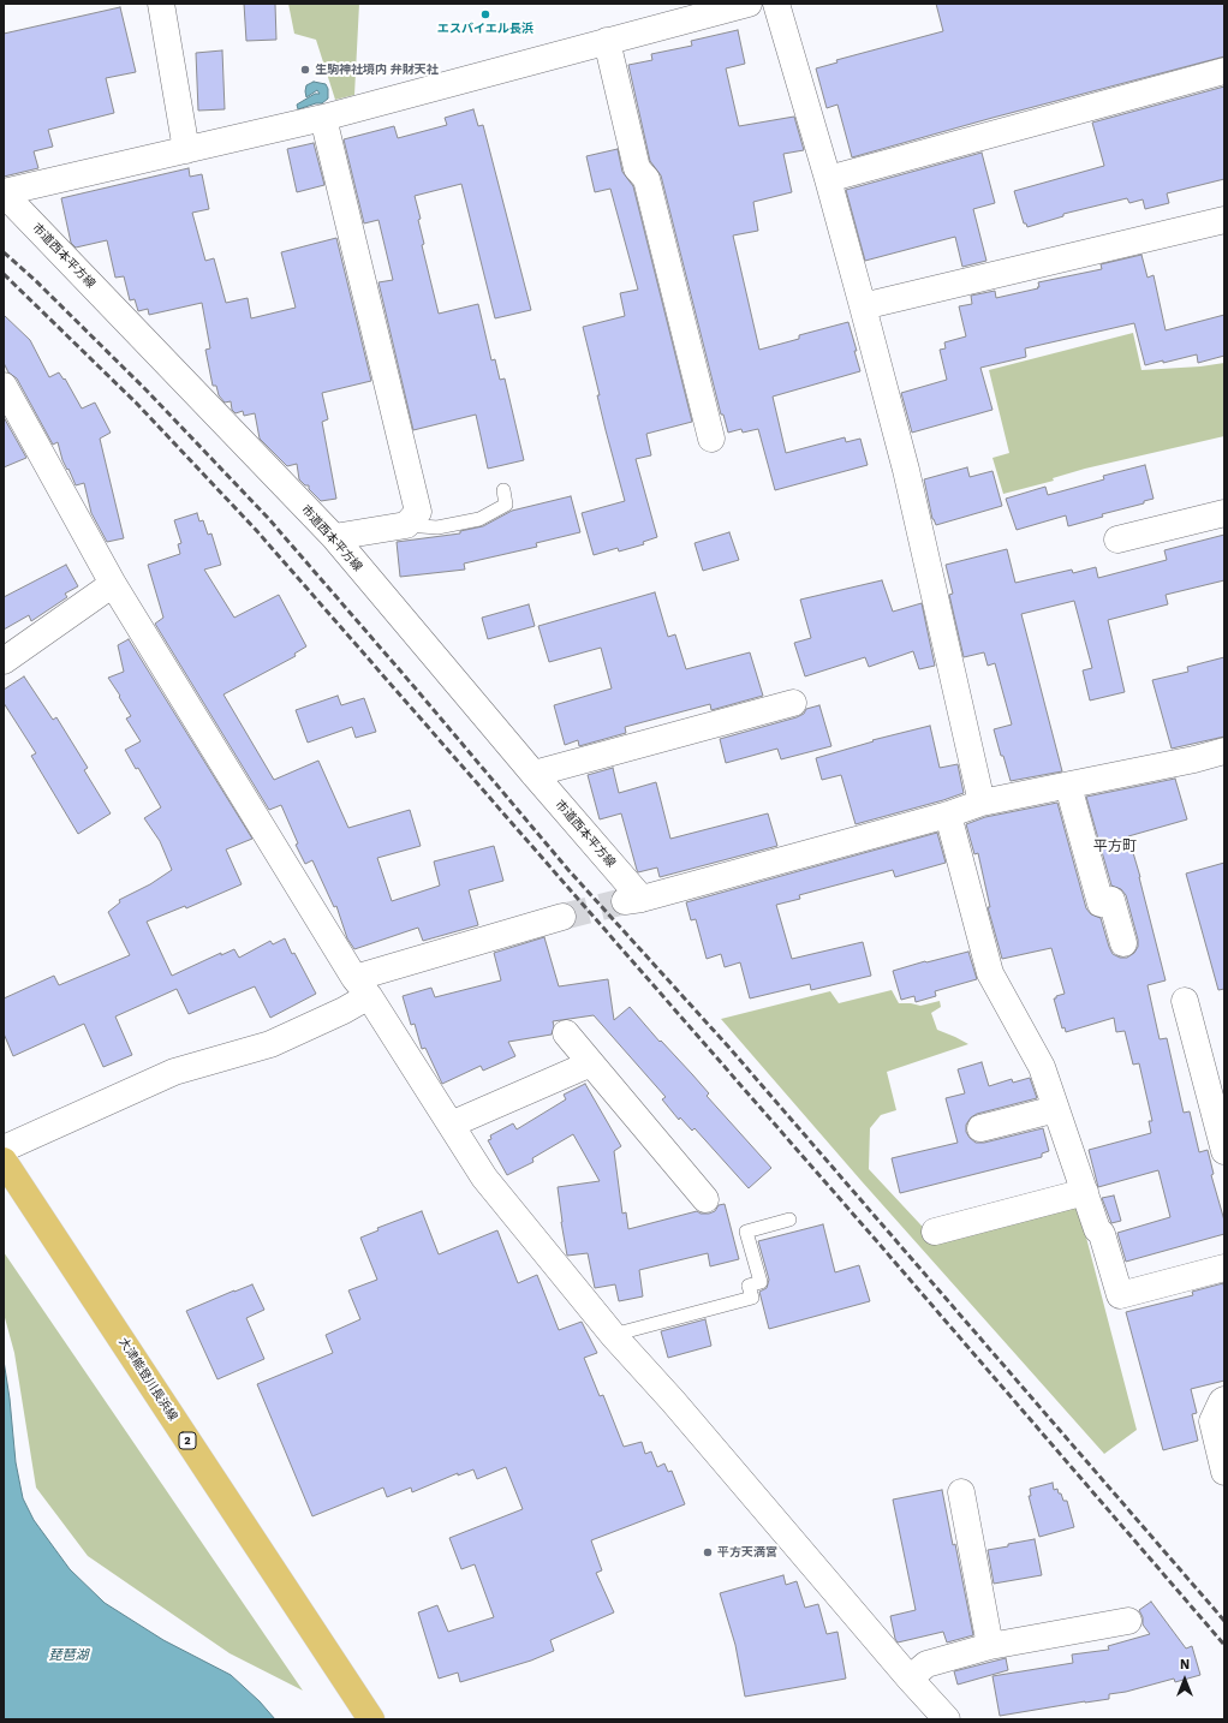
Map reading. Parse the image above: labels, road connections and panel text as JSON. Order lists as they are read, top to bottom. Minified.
{"streets":{"main road":["大津能登川長浜線","2"],"street":["市道西本平方線"]},"districts":["平方町"],"water":["琵琶湖"],"places":["エスバイエル長浜","生駒神社境内 弁財天社","平方天満宮"],"north":"top"}
